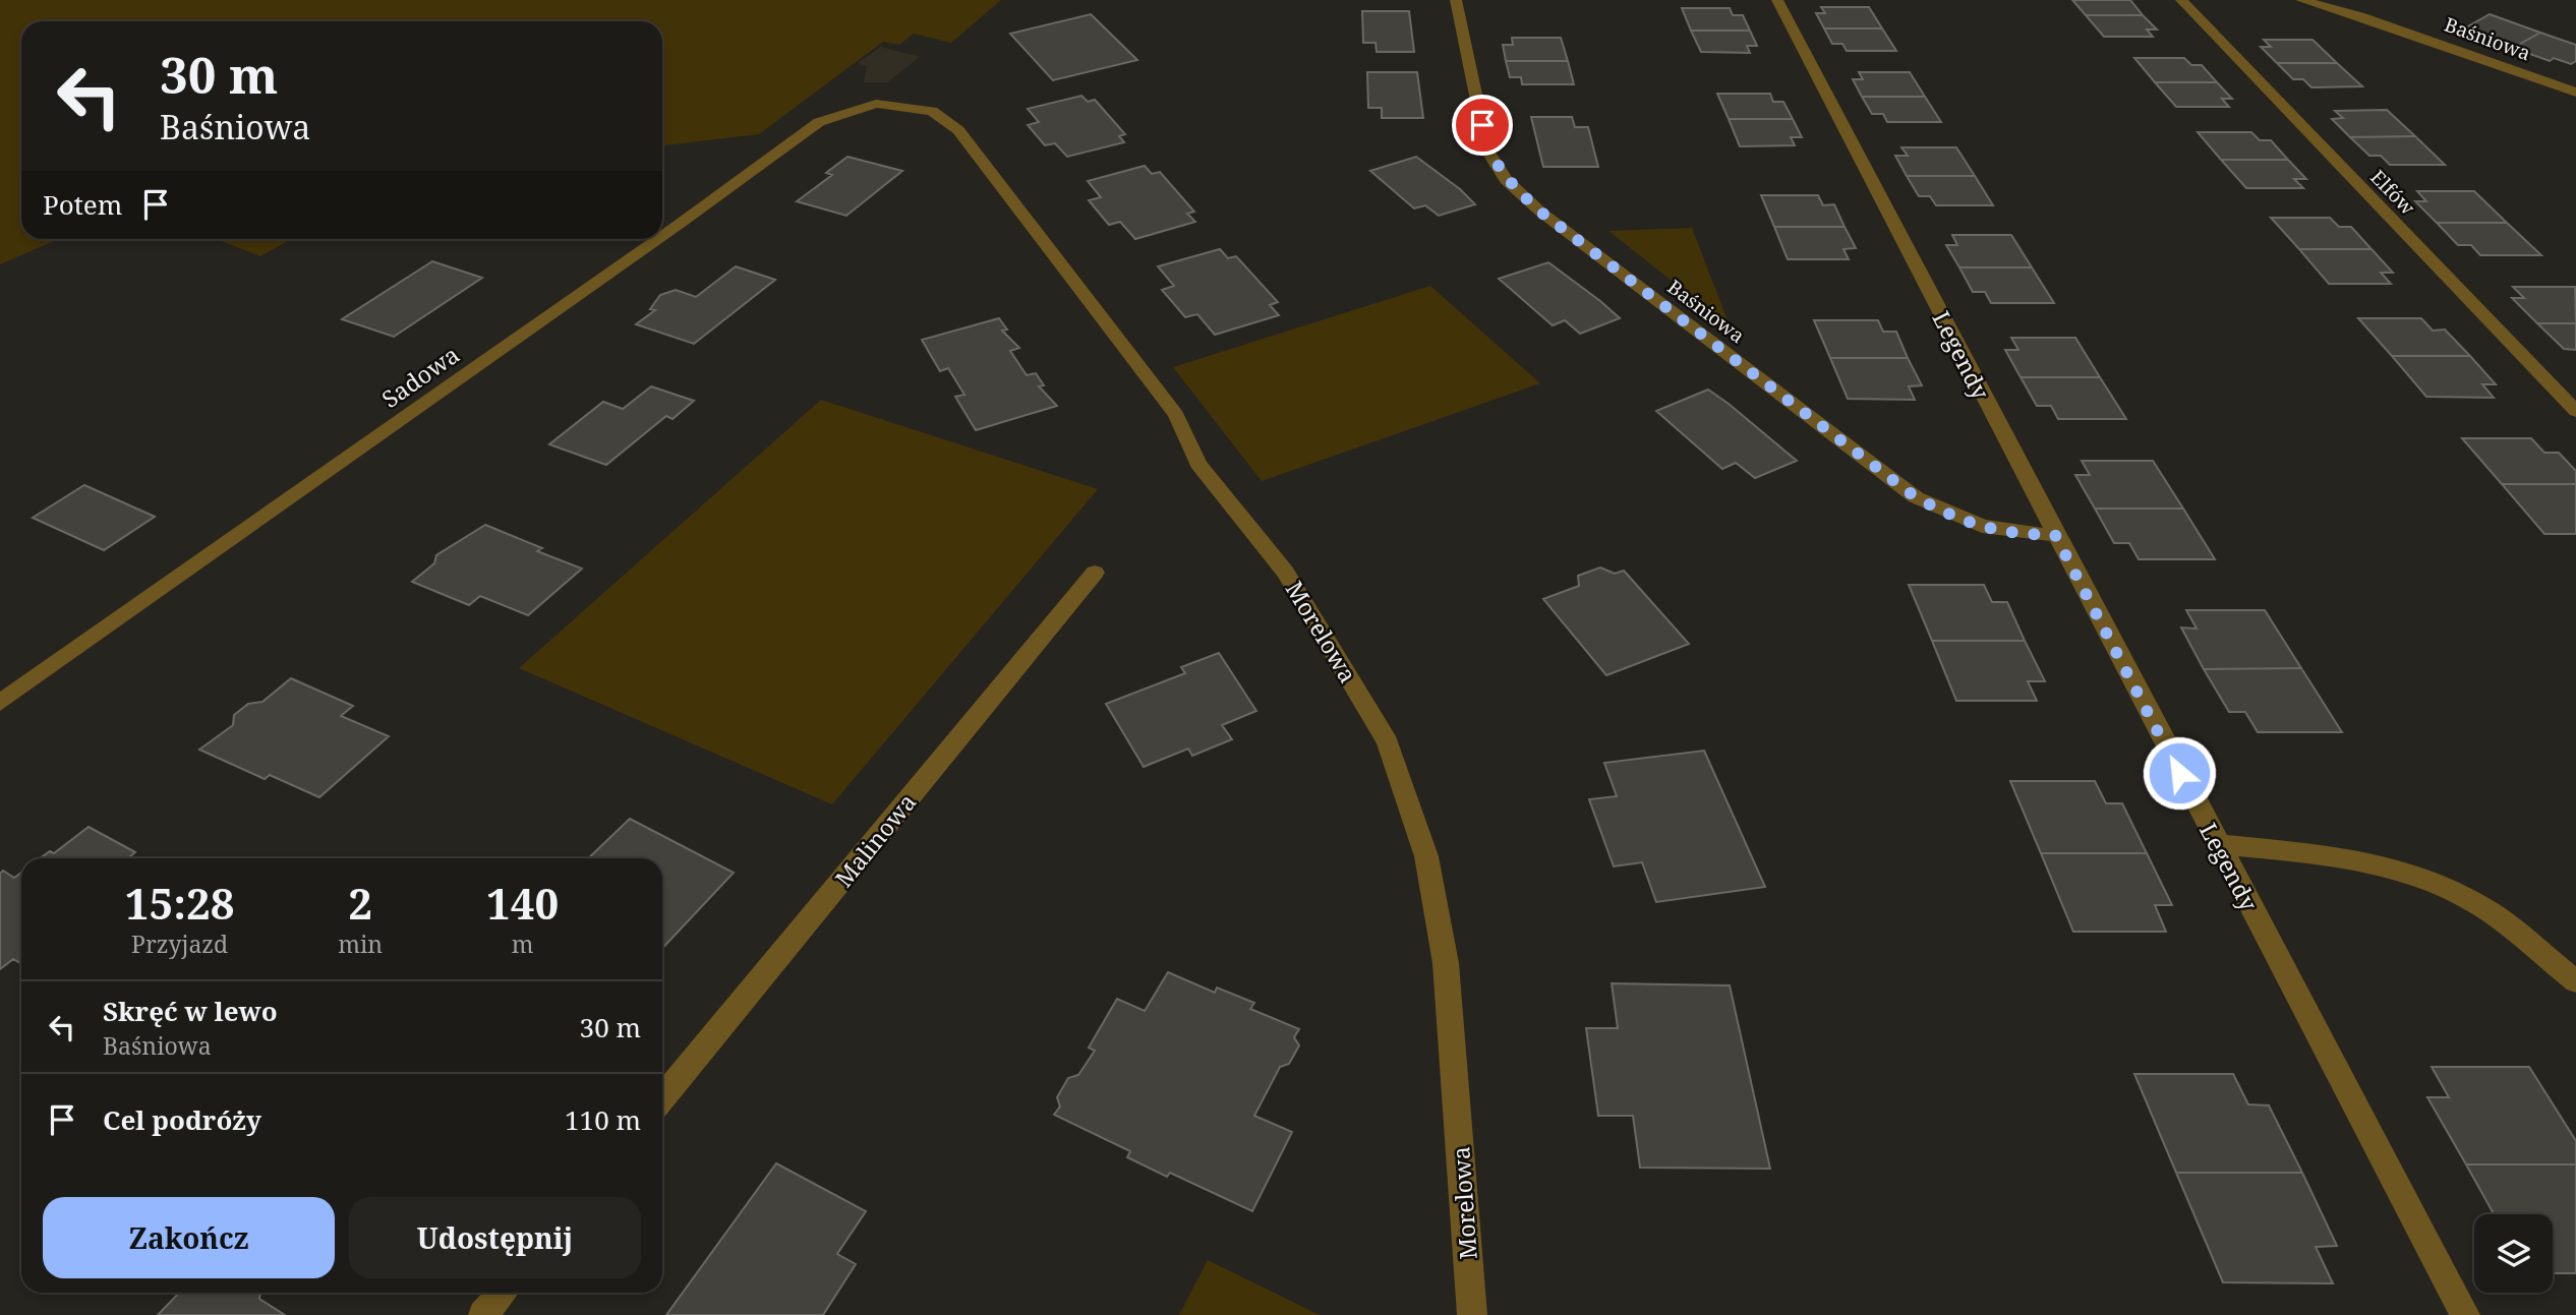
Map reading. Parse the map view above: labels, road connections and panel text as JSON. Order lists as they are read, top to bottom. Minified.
{"streets":{"street":["Baśniowa","Elfów","Legendy","Sadowa","Morelowa","Malinowa"]},"crossings":[["Baśniowa","Legendy"],["Sadowa","Morelowa"]],"page":{"turn":["30 m","Baśniowa"],"then":"Potem","eta":["15:28","Przyjazd","2","min","140","m"],"list":[{"name":"Skręć w lewo","note":"Baśniowa","value":"30 m"},{"name":"Cel podróży","value":"110 m"}],"buttons":["Zakończ","Udostępnij"]}}
